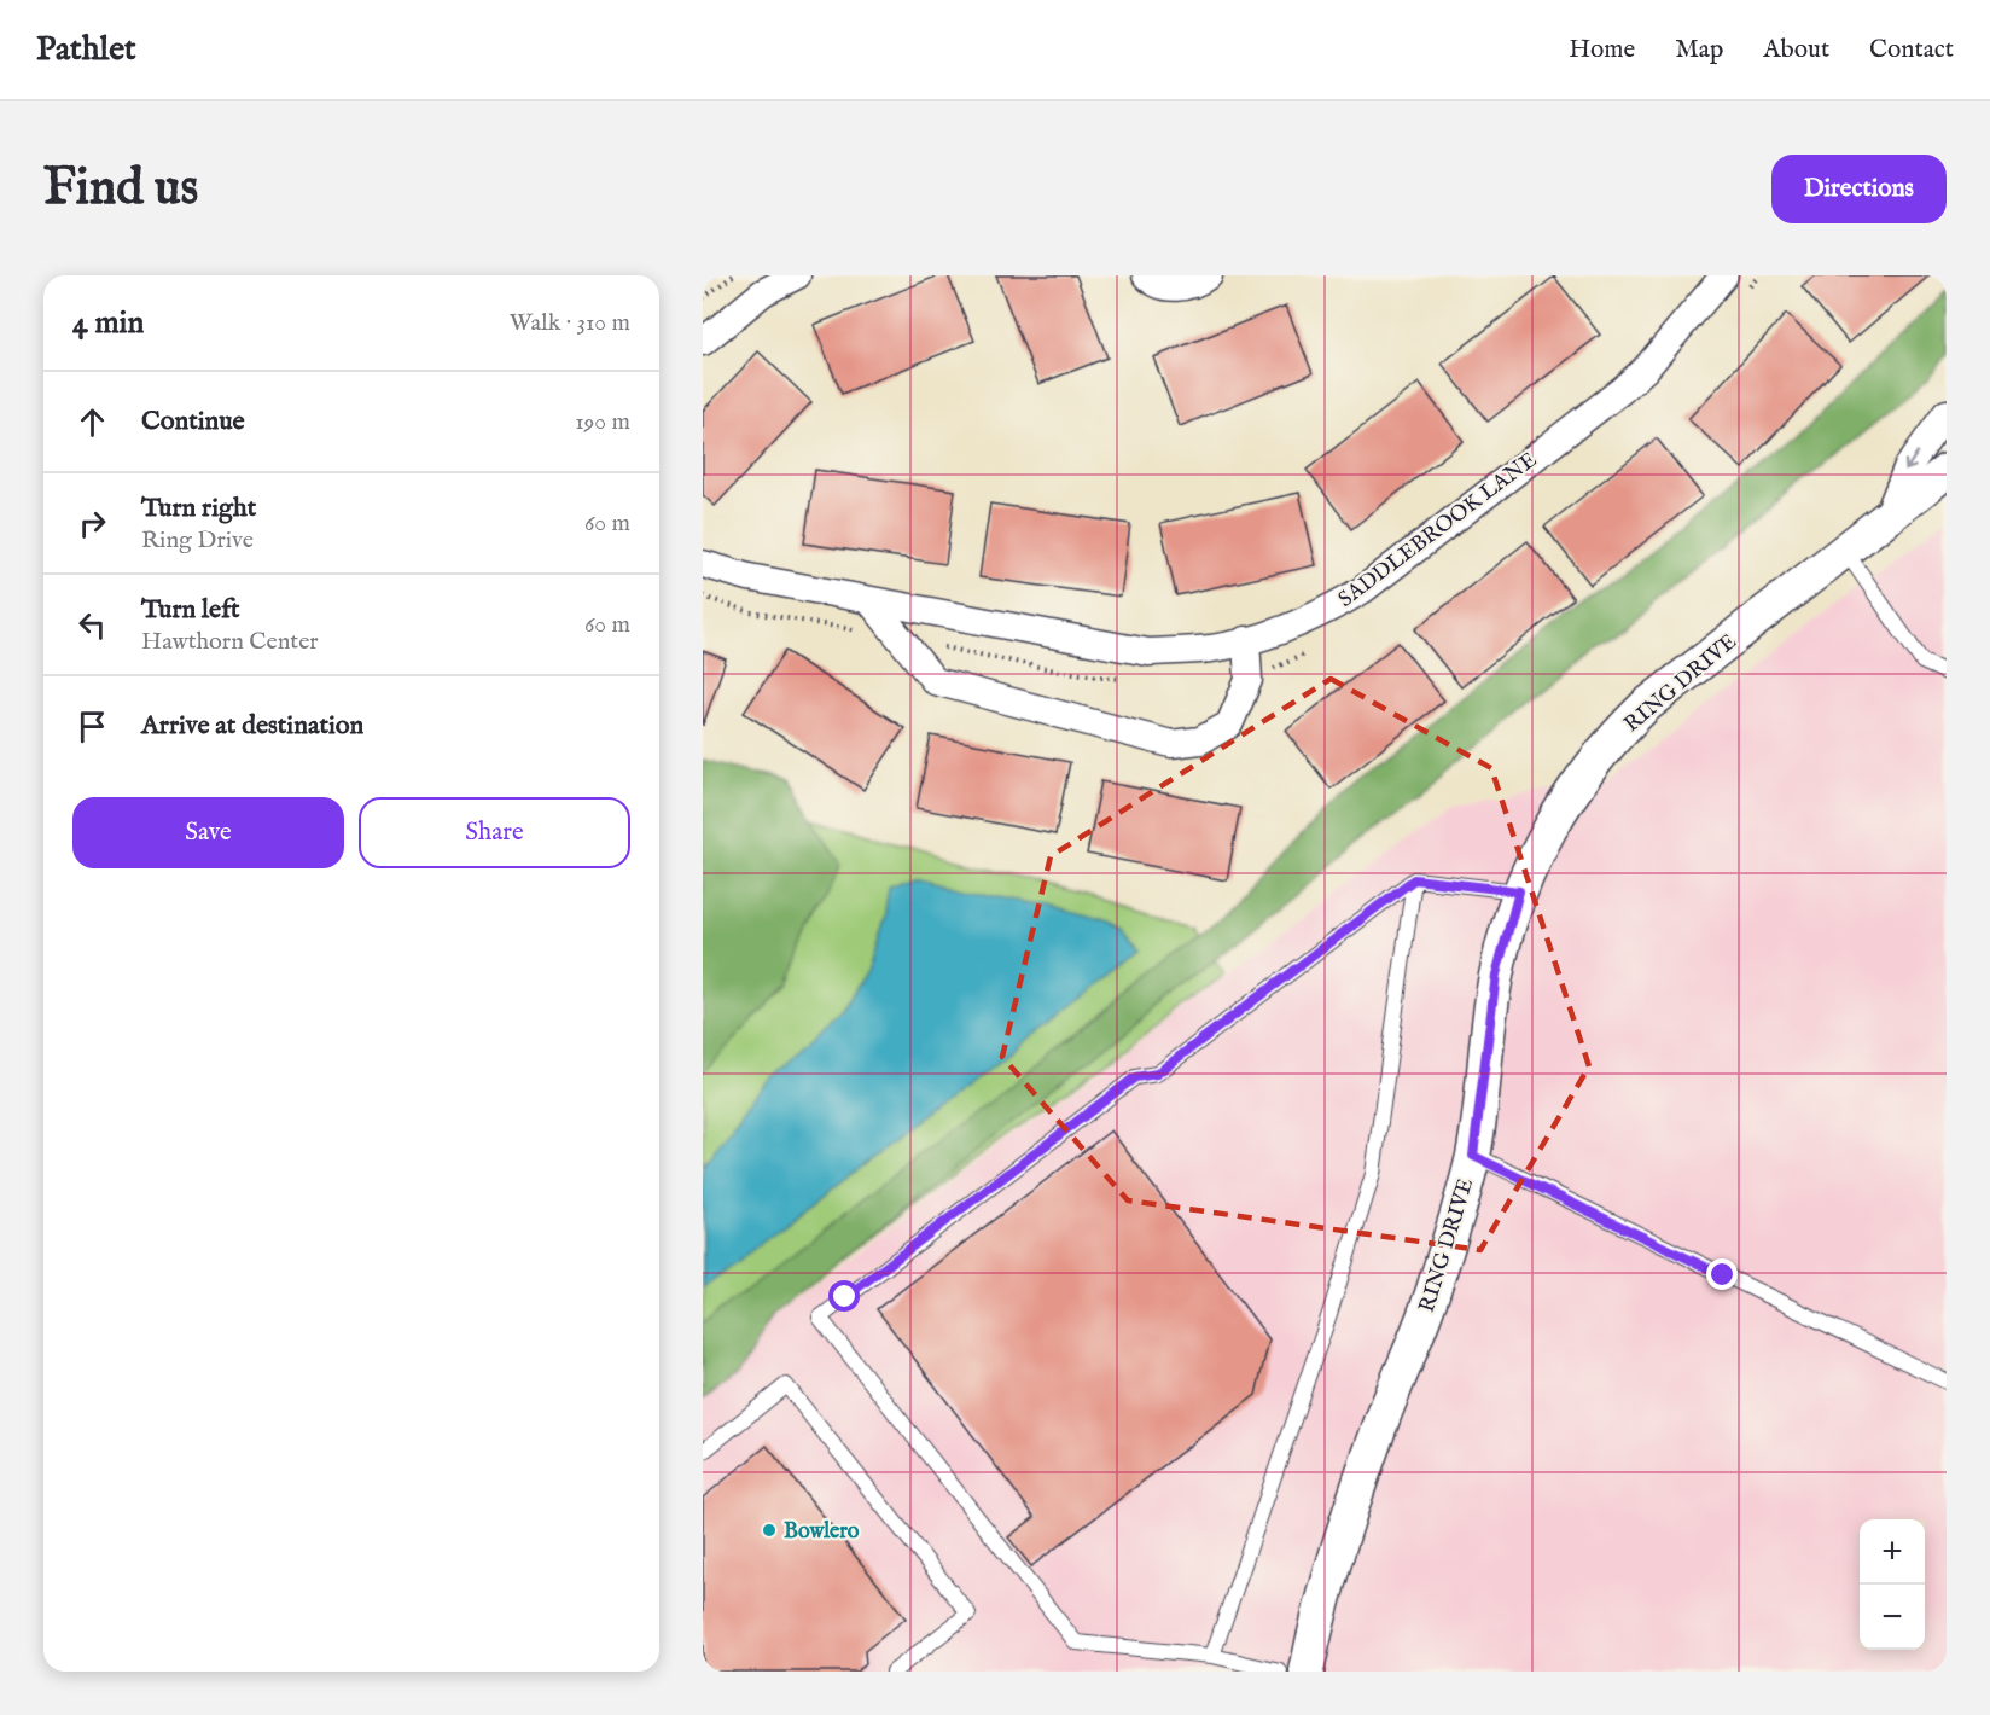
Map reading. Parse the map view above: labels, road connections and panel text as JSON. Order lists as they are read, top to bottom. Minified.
{"streets":{"street":["SADDLEBROOK LANE","RING DRIVE"]},"places":["Bowlero"],"page":{"header":"Pathlet","nav":["Home","Map","About","Contact"],"buttons":["Directions",["Save","Share"]],"title":"Find us","heading":["4 min","Walk · 310 m"],"list":[["Continue","190 m"],["Turn right","Ring Drive","60 m"],["Turn left","Hawthorn Center","60 m"],"Arrive at destination"],"map_buttons":["+","−"]}}
